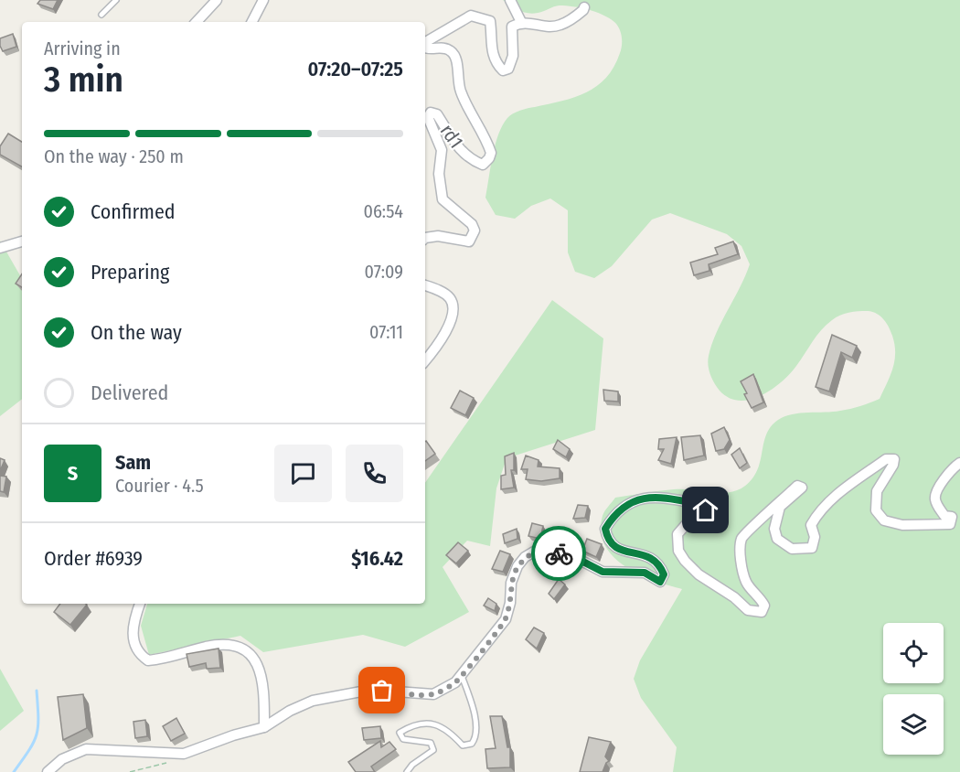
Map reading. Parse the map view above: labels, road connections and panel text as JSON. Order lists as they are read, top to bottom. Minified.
{"streets":{"street":["rd1"]},"page":{"heading":["3 min","Arriving in","07:20–07:25"],"panel":["Sam","Courier · 4.5","Order #6939","$16.42"],"bar":"On the way · 250 m","list":[["Confirmed","06:54"],["Preparing","07:09"],["On the way","07:11"],"Delivered"],"round":"S"}}
